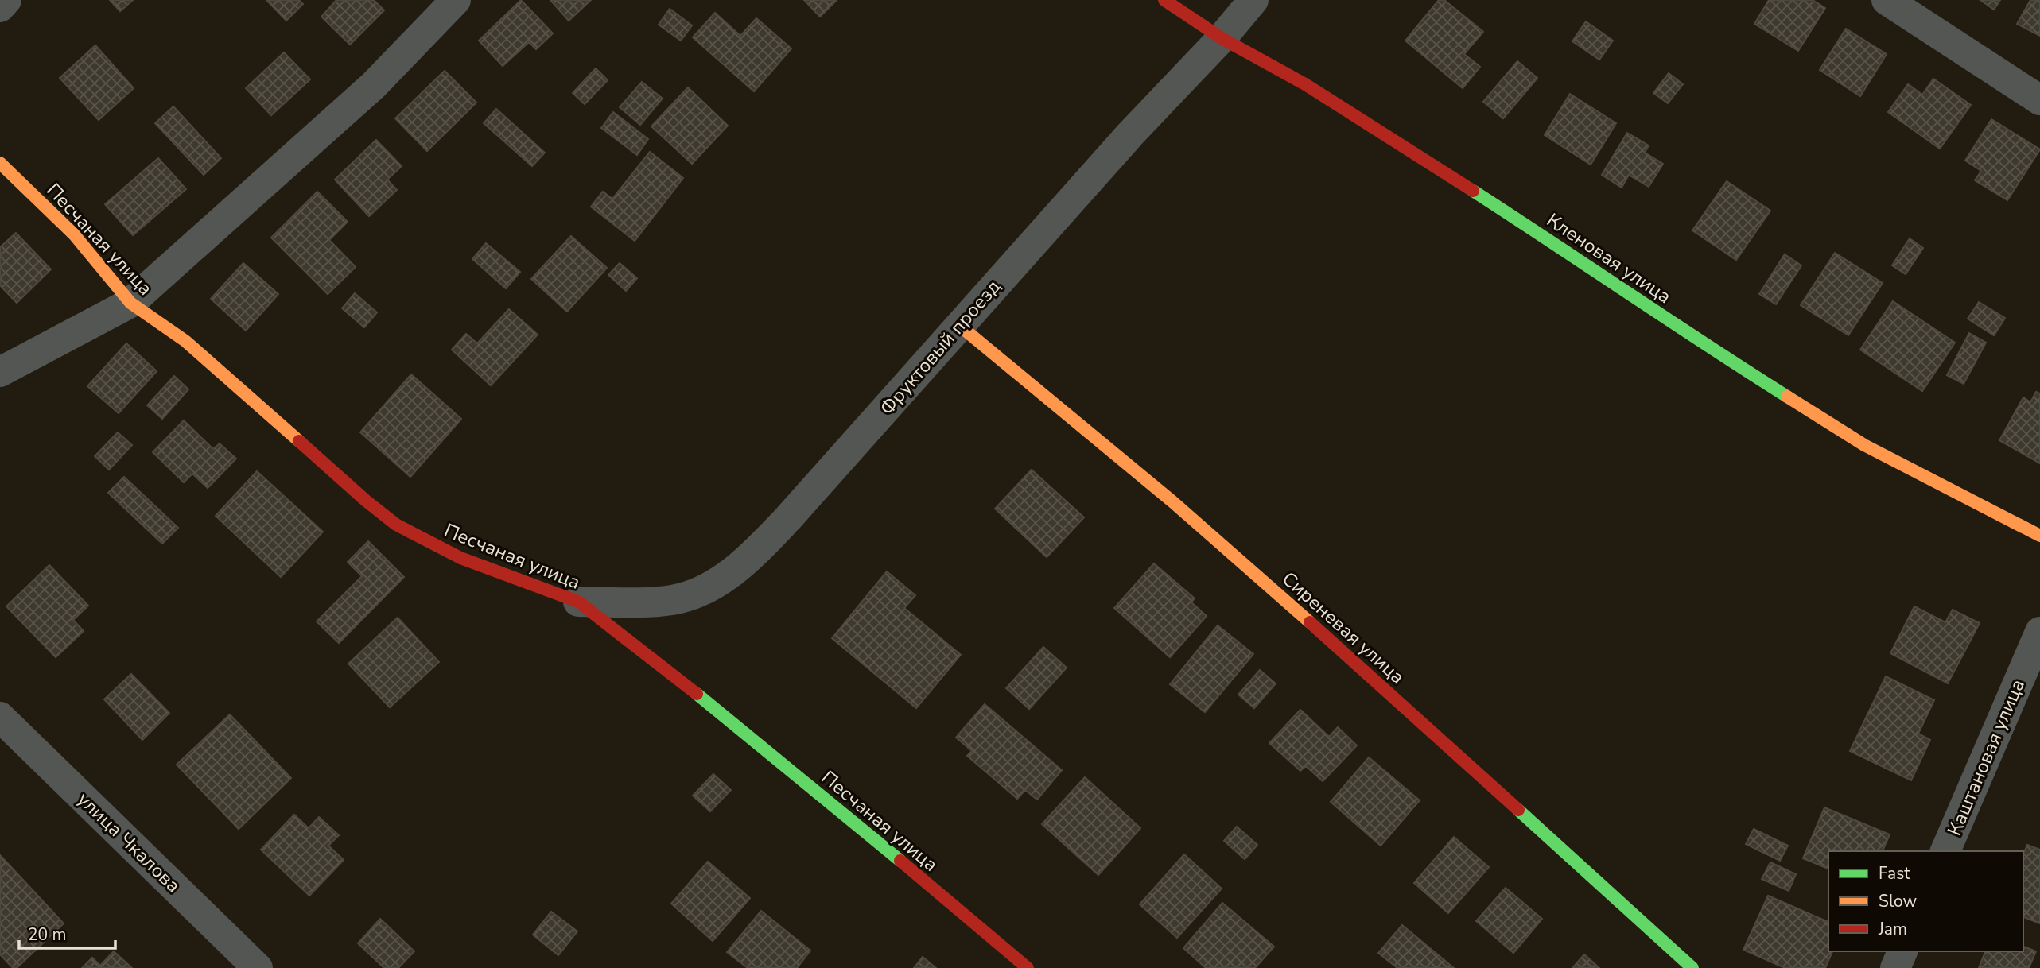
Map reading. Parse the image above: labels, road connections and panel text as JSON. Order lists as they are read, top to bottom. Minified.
{"streets":{"street":["Песчаная улица","Кленовая улица","Фруктовый проезд","Сиреневая улица","Каштановая улица","улица Чкалова"]},"crossings":[["Песчаная улица","Фруктовый проезд"],["Кленовая улица","Фруктовый проезд"],["Фруктовый проезд","Сиреневая улица"]],"legend":["Fast","Slow","Jam"],"scale_bar":"20 m"}
